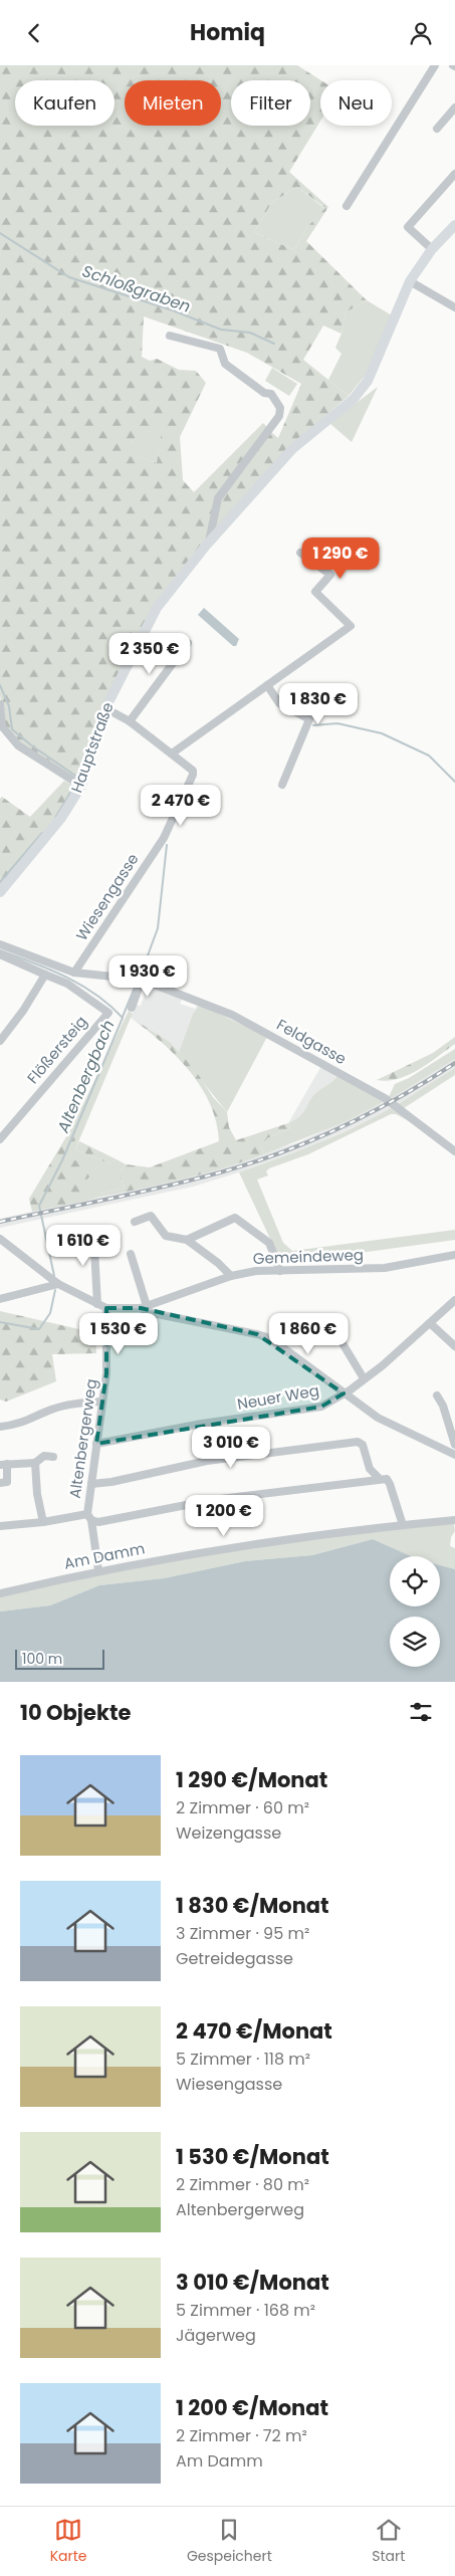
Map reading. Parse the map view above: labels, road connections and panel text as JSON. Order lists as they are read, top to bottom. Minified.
{"streets":{"main road":["Hauptstraße"],"street":["Wiesengasse","Feldgasse","Flößersteig","Gemeindeweg","Neuer Weg","Altenbergerweg","Am Damm"]},"crossings":[["Hauptstraße","Wiesengasse"],["Wiesengasse","Feldgasse"],["Gemeindeweg","Altenbergerweg"],["Neuer Weg","Altenbergerweg"],["Altenbergerweg","Am Damm"]],"water":["Schloßgraben","Altenbergbach"],"scale_bar":"100 m","page":{"header":"Homiq","chip":["Kaufen","Mieten","Filter","Neu"],"price":["1 290 €","2 350 €","1 830 €","2 470 €","1 930 €","1 610 €","1 530 €","1 860 €","3 010 €","1 200 €"],"scale":"100 m","heading":"10 Objekte","list":[{"name":"1 290 €/Monat","note":"2 Zimmer · 60 m² · Weizengasse"},{"name":"1 830 €/Monat","note":"3 Zimmer · 95 m² · Getreidegasse"},{"name":"2 470 €/Monat","note":"5 Zimmer · 118 m² · Wiesengasse"},{"name":"1 530 €/Monat","note":"2 Zimmer · 80 m² · Altenbergerweg"},{"name":"3 010 €/Monat","note":"5 Zimmer · 168 m² · Jägerweg"},{"name":"1 200 €/Monat","note":"2 Zimmer · 72 m² · Am Damm"}],"tabs":["Karte","Gespeichert","Start"]}}
